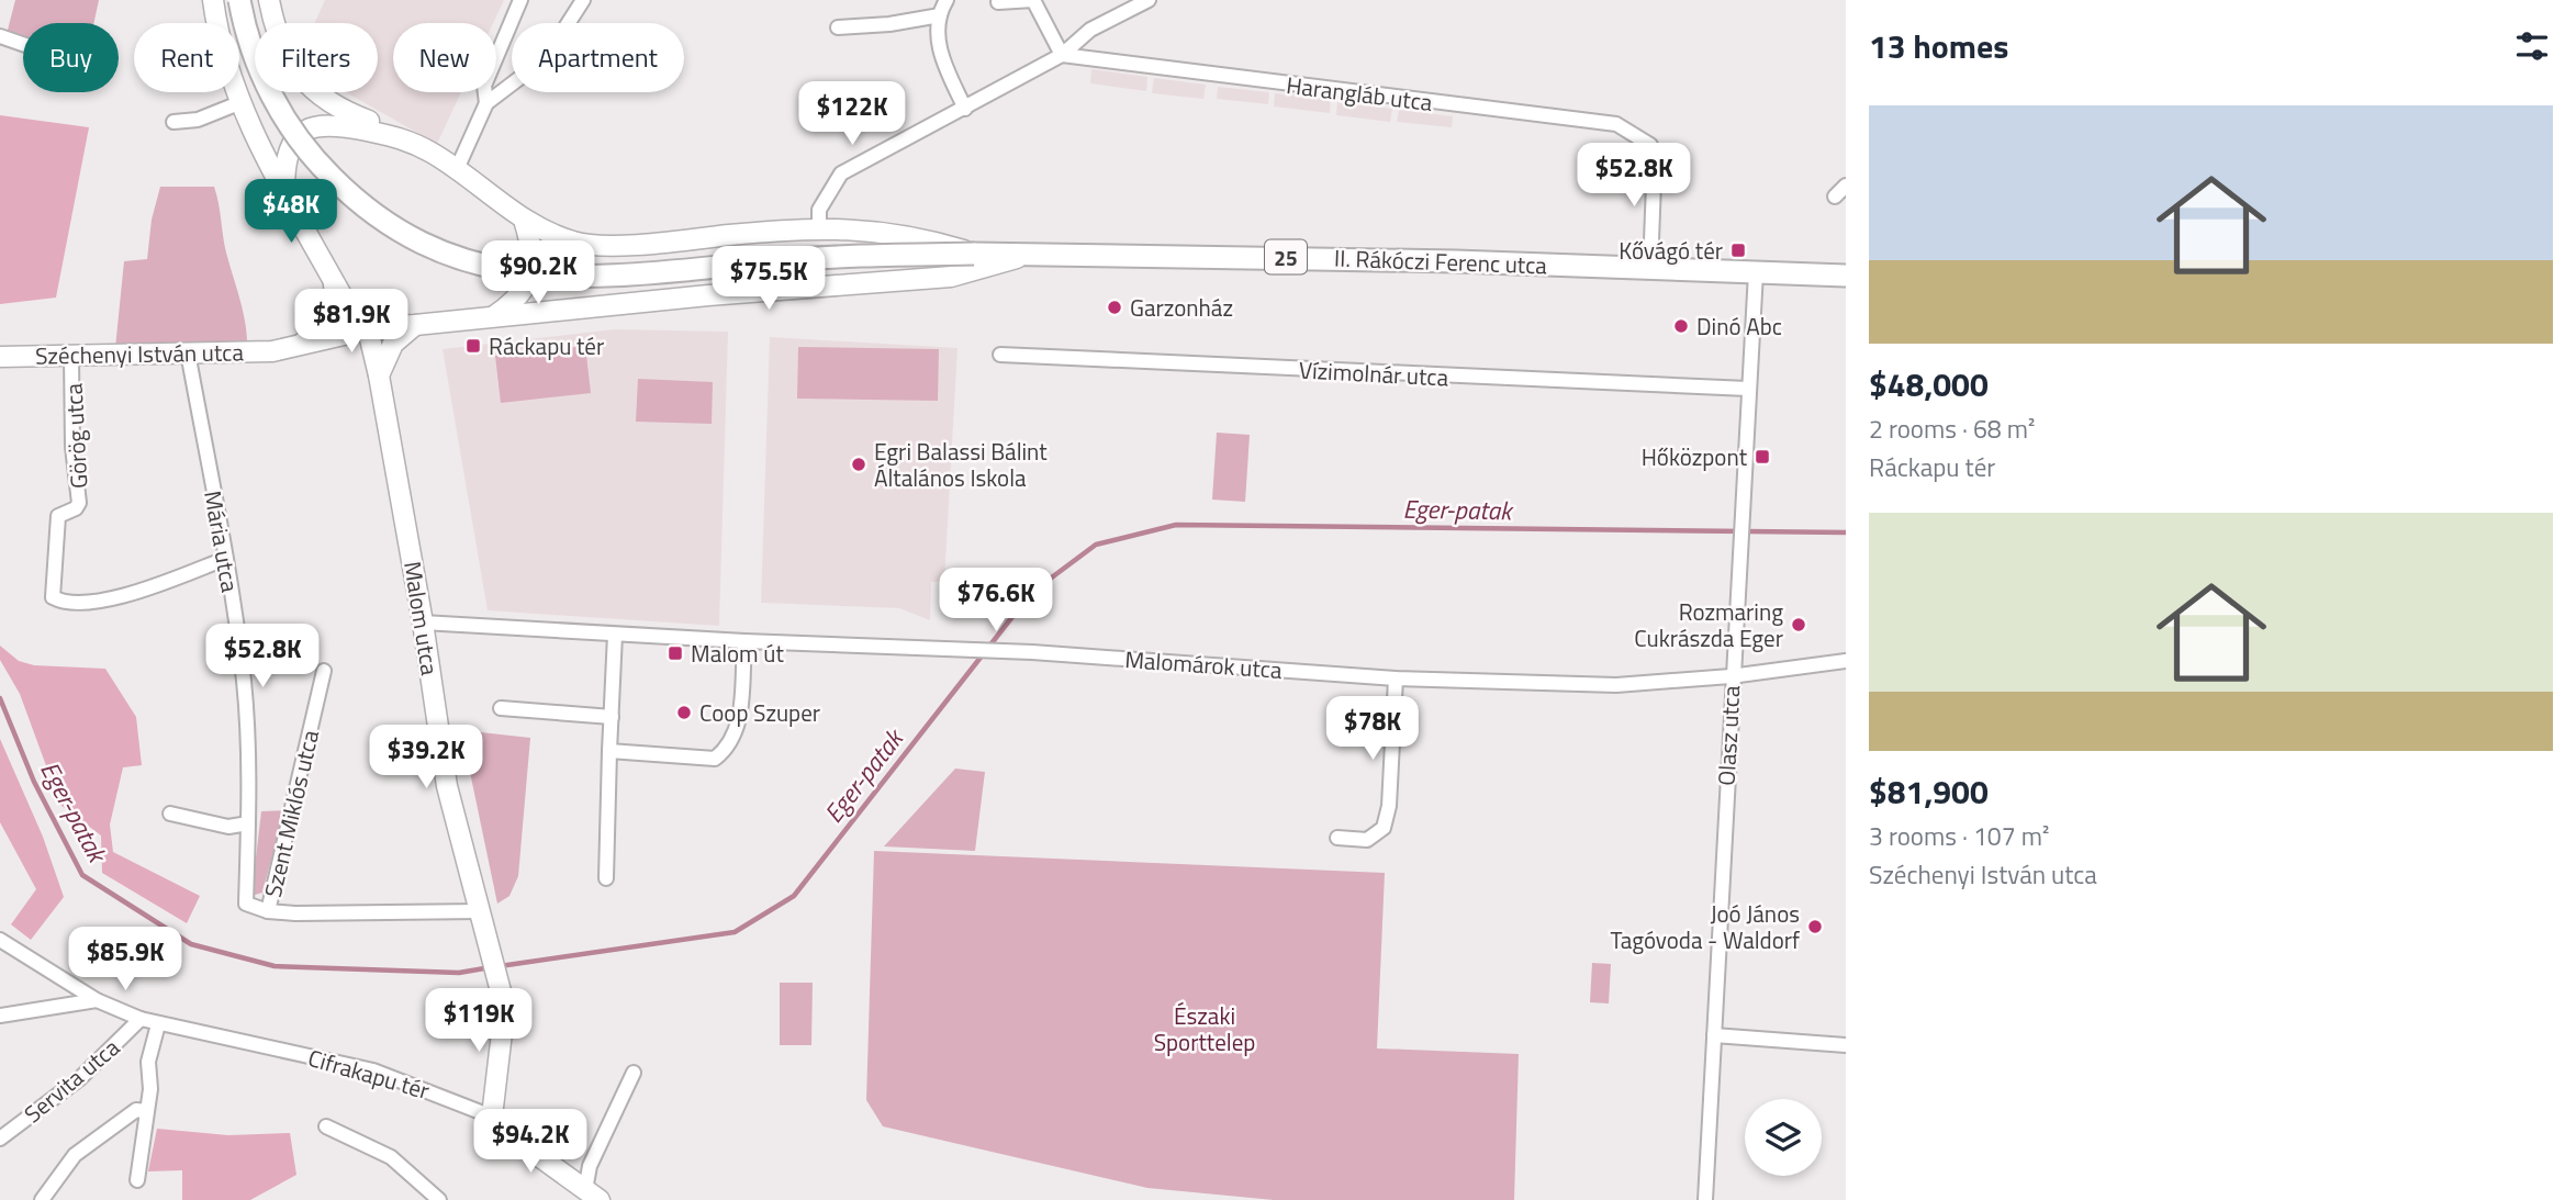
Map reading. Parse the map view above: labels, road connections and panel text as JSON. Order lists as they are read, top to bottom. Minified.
{"streets":{"main road":["25","II. Rákóczi Ferenc utca","Széchenyi István utca","Malom utca"],"street":["Harangláb utca","Vízimolnár utca","Görög utca","Mária utca","Malomárok utca","Olasz utca","Szent Miklós utca","Cifrakapu tér","Servita utca"]},"crossings":[["Harangláb utca","II. Rákóczi Ferenc utca"],["II. Rákóczi Ferenc utca","Széchenyi István utca"],["II. Rákóczi Ferenc utca","Malom utca"],["II. Rákóczi Ferenc utca","Olasz utca"],["Széchenyi István utca","Görög utca"],["Széchenyi István utca","Mária utca"],["Széchenyi István utca","Malom utca"],["Vízimolnár utca","Olasz utca"],["Görög utca","Mária utca"],["Mária utca","Szent Miklós utca"],["Malom utca","Malomárok utca"],["Malomárok utca","Olasz utca"],["Cifrakapu tér","Servita utca"]],"water":["Eger-patak"],"parks":["Északi Sporttelep"],"places":{"transit":["Kővágó tér","Ráckapu tér","Hőközpont","Malom út"],"other":["Garzonház","Dinó Abc","Egri Balassi Bálint Általános Iskola","Rozmaring Cukrászda Eger","Coop Szuper","Joó János Tagóvoda - Waldorf"]},"page":{"heading":"13 homes","chip":["Buy","Rent","Filters","New","Apartment"],"price":["$122K","$52.8K","$48K","$90.2K","$75.5K","$81.9K","$76.6K","$52.8K","$78K","$39.2K","$85.9K","$119K","$94.2K"],"list":[{"name":"$48,000","note":"2 rooms · 68 m² · Ráckapu tér"},{"name":"$81,900","note":"3 rooms · 107 m² · Széchenyi István utca"}]}}
